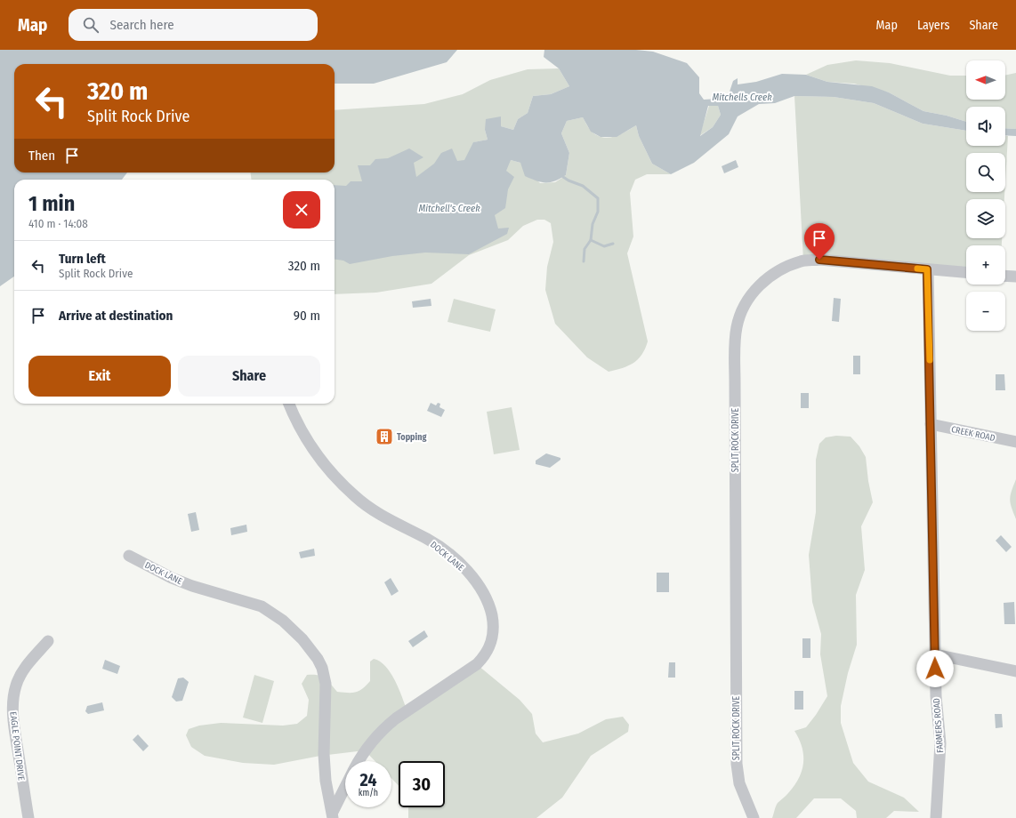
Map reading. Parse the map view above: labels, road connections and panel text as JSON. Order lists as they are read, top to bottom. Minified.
{"streets":{"street":["CREEK ROAD","SPLIT ROCK DRIVE","DOCK LANE","FARMERS ROAD","EAGLE POINT DRIVE"]},"crossings":[["CREEK ROAD","FARMERS ROAD"],["SPLIT ROCK DRIVE","FARMERS ROAD"]],"water":["Mitchells Creek","Mitchell's Creek"],"places":{"building":["Topping"]},"north":"left","page":{"header":"Map","search":"Search here","nav":["Map","Layers","Share"],"map_buttons":["+","−"],"turn":["320 m","Split Rock Drive"],"then":"Then","heading":["1 min","410 m · 14:08"],"list":[{"name":"Turn left","note":"Split Rock Drive","value":"320 m"},{"name":"Arrive at destination","value":"90 m"}],"buttons":["Exit","Share"],"speed":"24 km/h","limit":"30"}}
